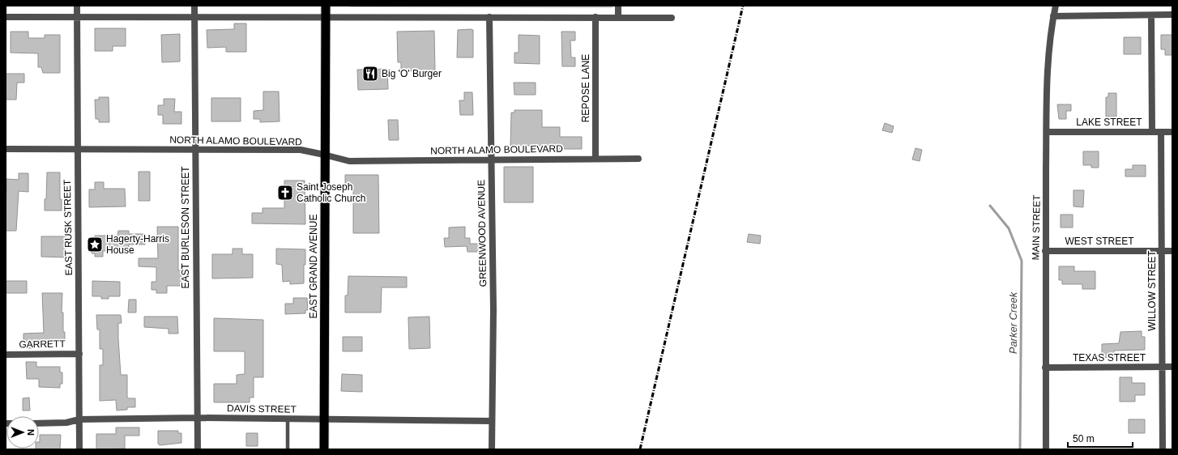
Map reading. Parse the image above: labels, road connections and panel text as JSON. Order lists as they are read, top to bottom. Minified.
{"streets":{"highway":["EAST GRAND AVENUE"],"street":["REPOSE LANE","LAKE STREET","NORTH ALAMO BOULEVARD","EAST RUSK STREET","EAST BURLESON STREET","MAIN STREET","GREENWOOD AVENUE","WEST STREET","WILLOW STREET","GARRETT","TEXAS STREET","DAVIS STREET"]},"crossings":[["REPOSE LANE","NORTH ALAMO BOULEVARD"],["LAKE STREET","MAIN STREET"],["LAKE STREET","WILLOW STREET"],["NORTH ALAMO BOULEVARD","EAST RUSK STREET"],["NORTH ALAMO BOULEVARD","EAST BURLESON STREET"],["NORTH ALAMO BOULEVARD","GREENWOOD AVENUE"],["NORTH ALAMO BOULEVARD","EAST GRAND AVENUE"],["EAST RUSK STREET","GARRETT"],["EAST RUSK STREET","DAVIS STREET"],["EAST BURLESON STREET","DAVIS STREET"],["MAIN STREET","WEST STREET"],["MAIN STREET","TEXAS STREET"],["GREENWOOD AVENUE","DAVIS STREET"],["WEST STREET","WILLOW STREET"],["EAST GRAND AVENUE","DAVIS STREET"],["WILLOW STREET","TEXAS STREET"]],"water":["Parker Creek"],"places":{"restaurant":["Big 'O' Burger"],"church":["Saint Joseph Catholic Church"],"place":["Hagerty-Harris House"]},"scale_bar":"50 m","north":"right"}
